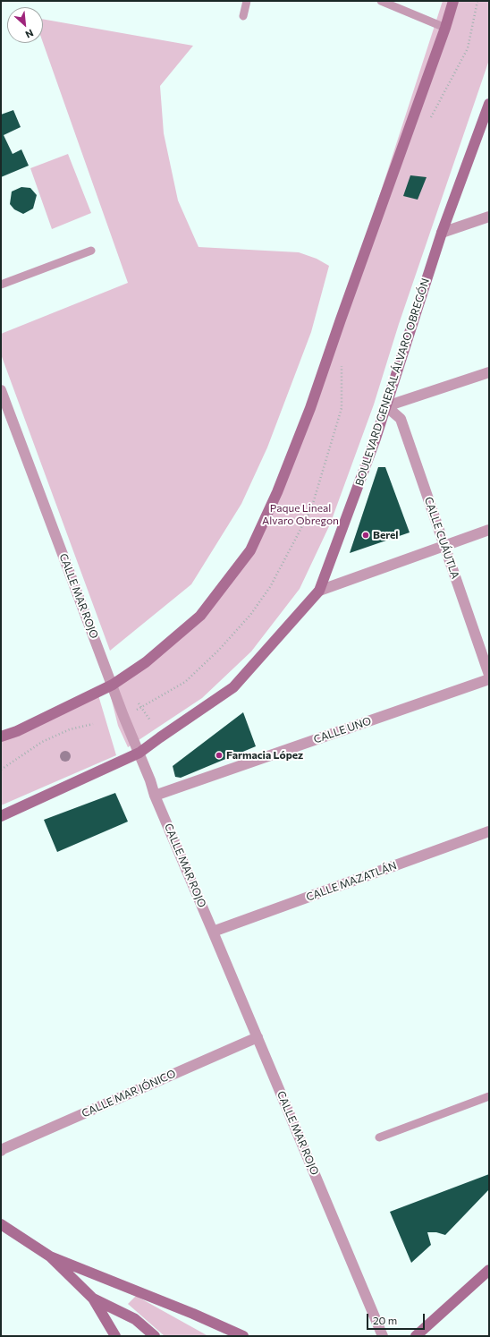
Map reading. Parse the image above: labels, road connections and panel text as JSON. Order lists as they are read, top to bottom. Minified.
{"streets":{"main road":["BOULEVARD GENERAL ÁLVARO OBREGÓN"],"street":["CALLE CUÁUTLA","CALLE MAR ROJO","CALLE UNO","CALLE MAZATLÁN","CALLE MAR JÓNICO"]},"crossings":[["BOULEVARD GENERAL ÁLVARO OBREGÓN","CALLE CUÁUTLA"],["BOULEVARD GENERAL ÁLVARO OBREGÓN","CALLE MAR ROJO"],["CALLE MAR ROJO","CALLE UNO"],["CALLE MAR ROJO","CALLE MAZATLÁN"],["CALLE MAR ROJO","CALLE MAR JÓNICO"]],"parks":["Paque Lineal Alvaro Obregon"],"places":["Berel","Farmacia López"],"scale_bar":"20 m","north":"bottom right"}
